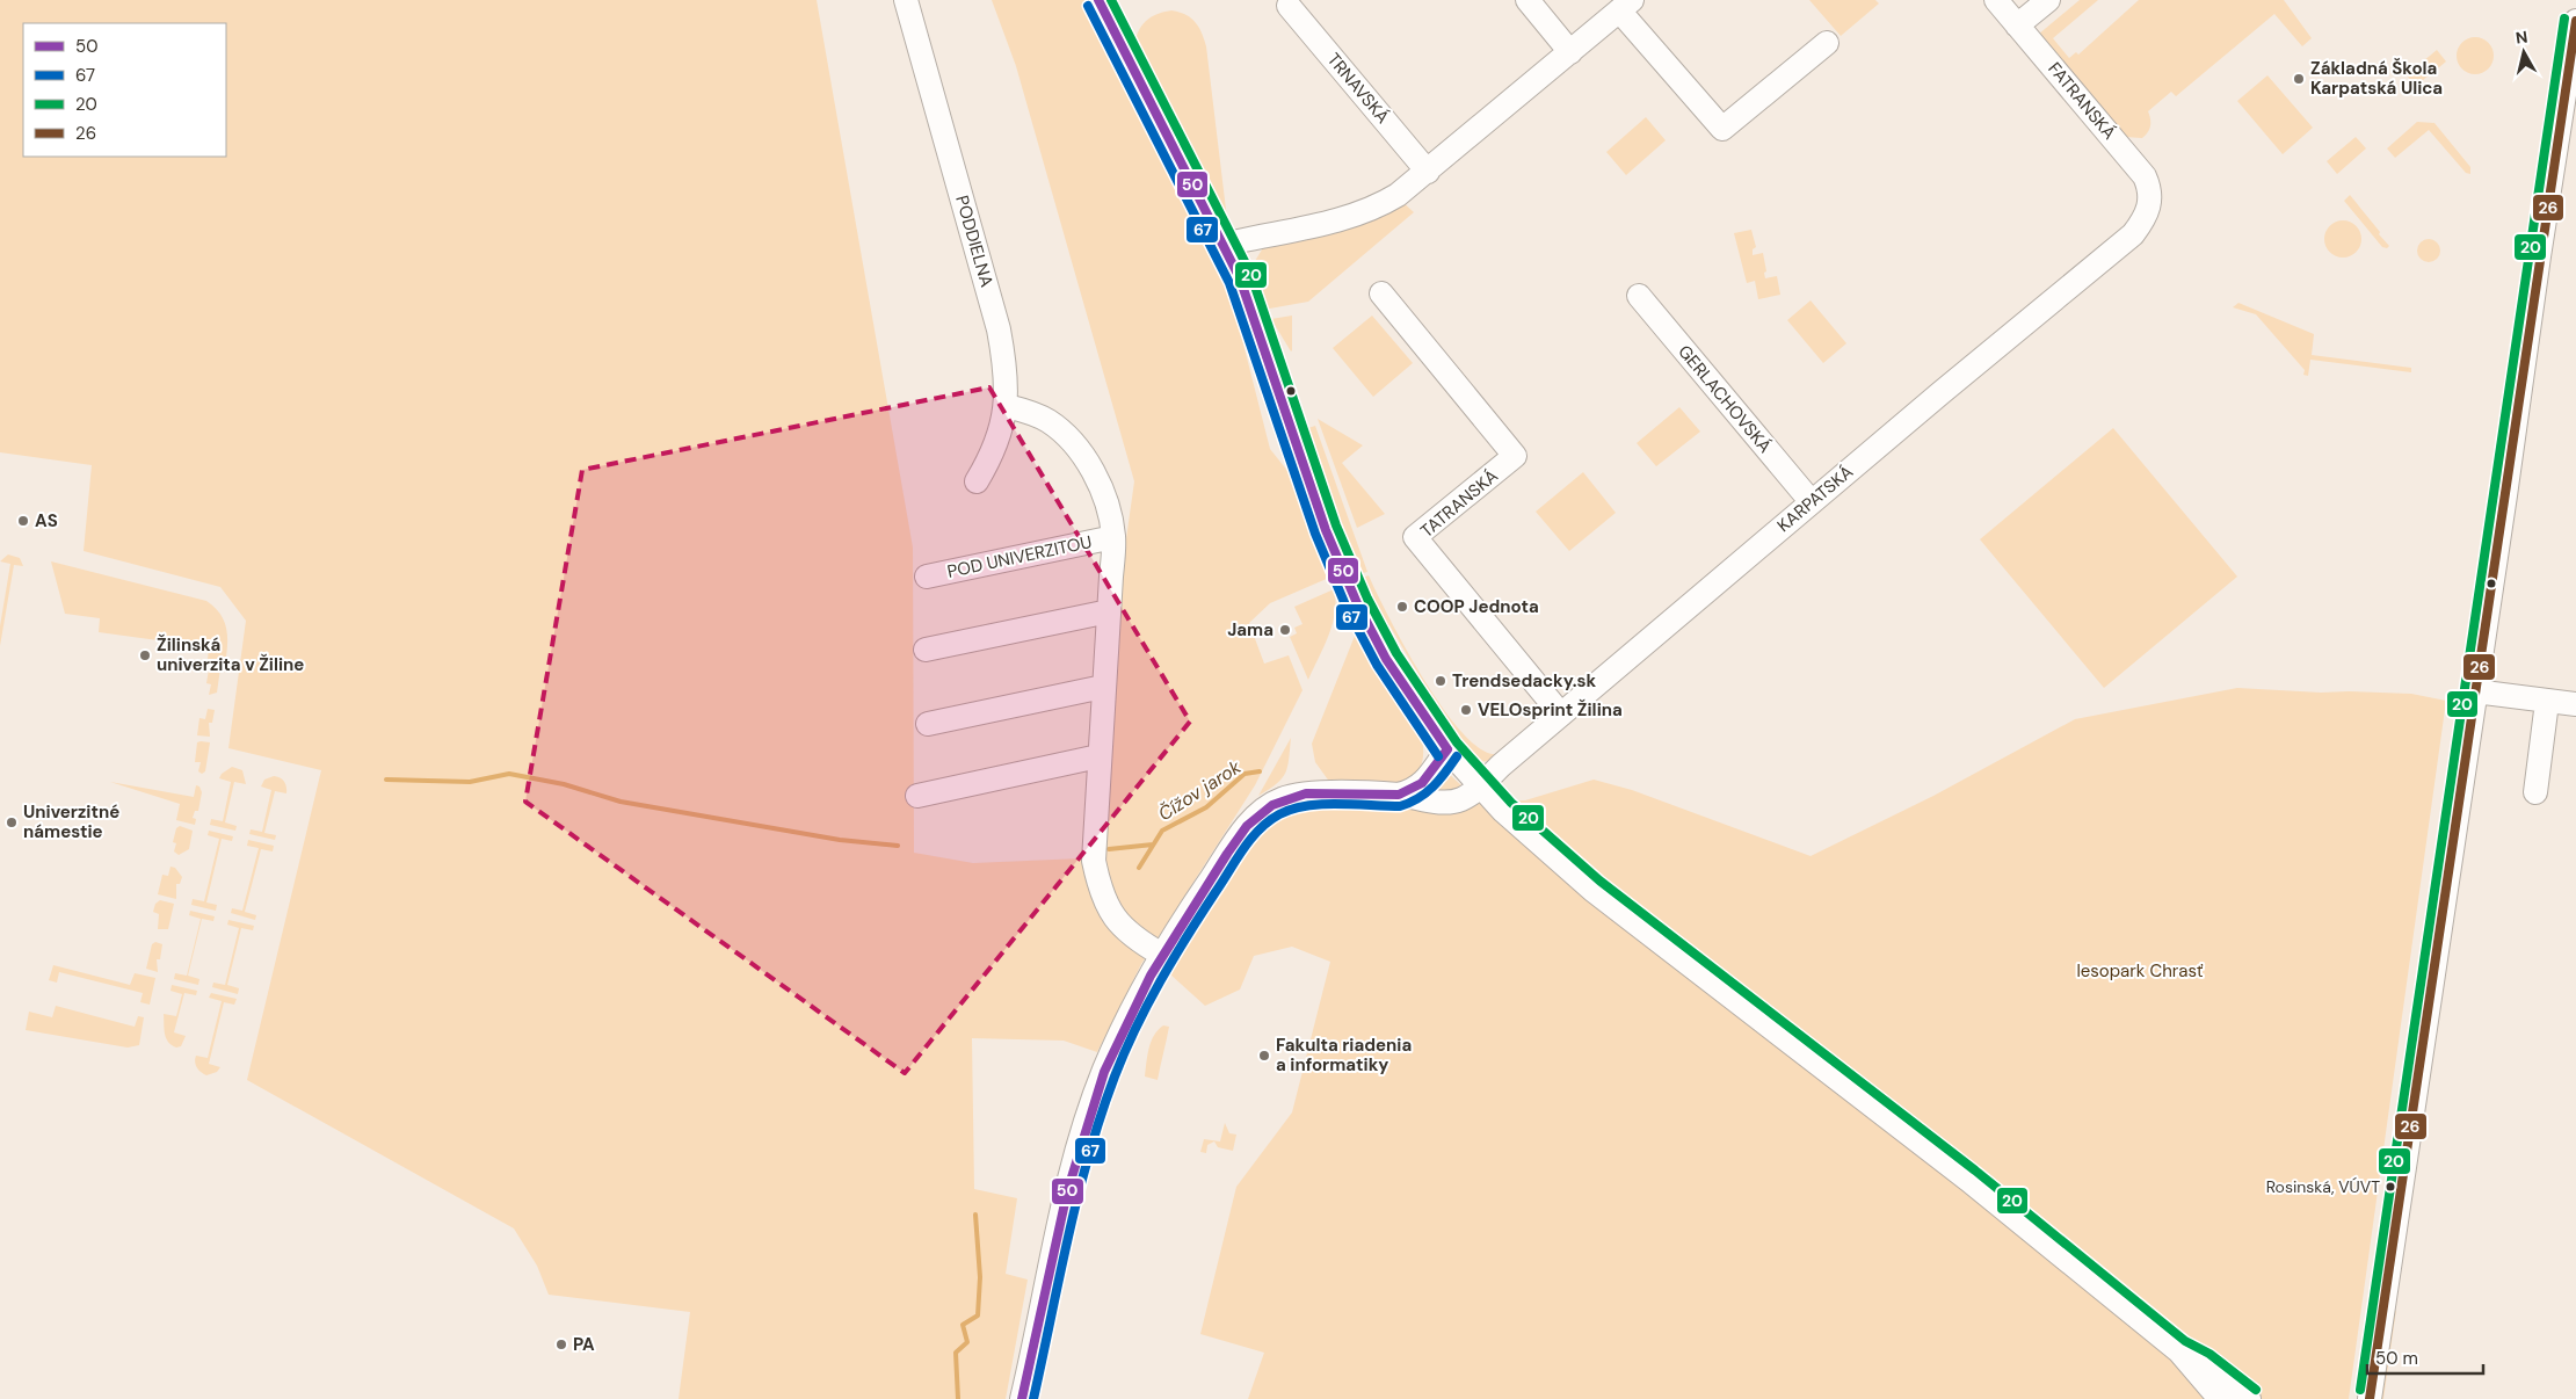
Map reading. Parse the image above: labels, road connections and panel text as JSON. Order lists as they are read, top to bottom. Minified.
{"streets":{"street":["TRNAVSKÁ","FATRANSKÁ","PODDIELNA","GERLACHOVSKÁ","KARPATSKÁ","TATRANSKÁ","POD UNIVERZITOU"]},"crossings":[["FATRANSKÁ","KARPATSKÁ"],["PODDIELNA","POD UNIVERZITOU"],["GERLACHOVSKÁ","KARPATSKÁ"],["KARPATSKÁ","TATRANSKÁ"]],"water":["Čížov jarok"],"parks":["lesopark Chrasť"],"places":["Základná Škola Karpatská Ulica","AS","COOP Jednota","Jama","Žilinská univerzita v Žiline","Trendsedacky.sk","VELOsprint Žilina","Univerzitné námestie","Fakulta riadenia a informatiky","Rosinská, VÚVT","PA"],"lines":["transit line 50","transit line 20","transit line 67","transit line 26"],"legend":["50","67","20","26"],"scale_bar":"50 m","north":"top"}
